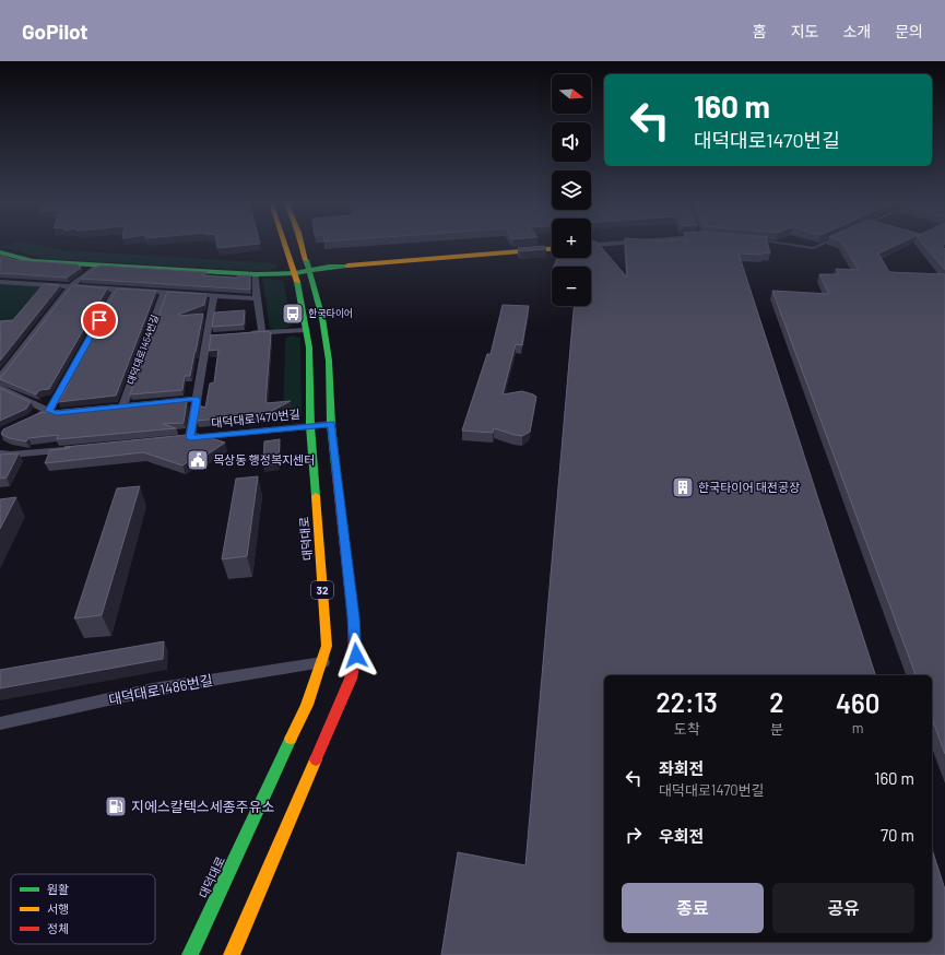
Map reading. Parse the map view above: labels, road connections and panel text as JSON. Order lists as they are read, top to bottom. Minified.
{"streets":{"main road":["대덕대로","32"],"street":["대덕대로1454번길","대덕대로1470번길","대덕대로1486번길"]},"crossings":[["대덕대로1470번길","대덕대로"],["대덕대로1470번길","32"],["대덕대로","대덕대로1486번길"]],"places":{"bus stop":["한국타이어"],"public building":["목상동 행정복지센터"],"building":["한국타이어 대전공장"],"fuel station":["지에스칼텍스세종주유소"]},"legend":["원활","서행","정체"],"north":"right","page":{"header":"GoPilot","nav":["홈","지도","소개","문의"],"map_buttons":["+","−"],"turn":["160 m","대덕대로1470번길"],"eta":["22:13","도착","2","분","460","m"],"list":[{"name":"좌회전","note":"대덕대로1470번길","value":"160 m"},{"name":"우회전","value":"70 m"}],"buttons":["종료","공유"]}}
